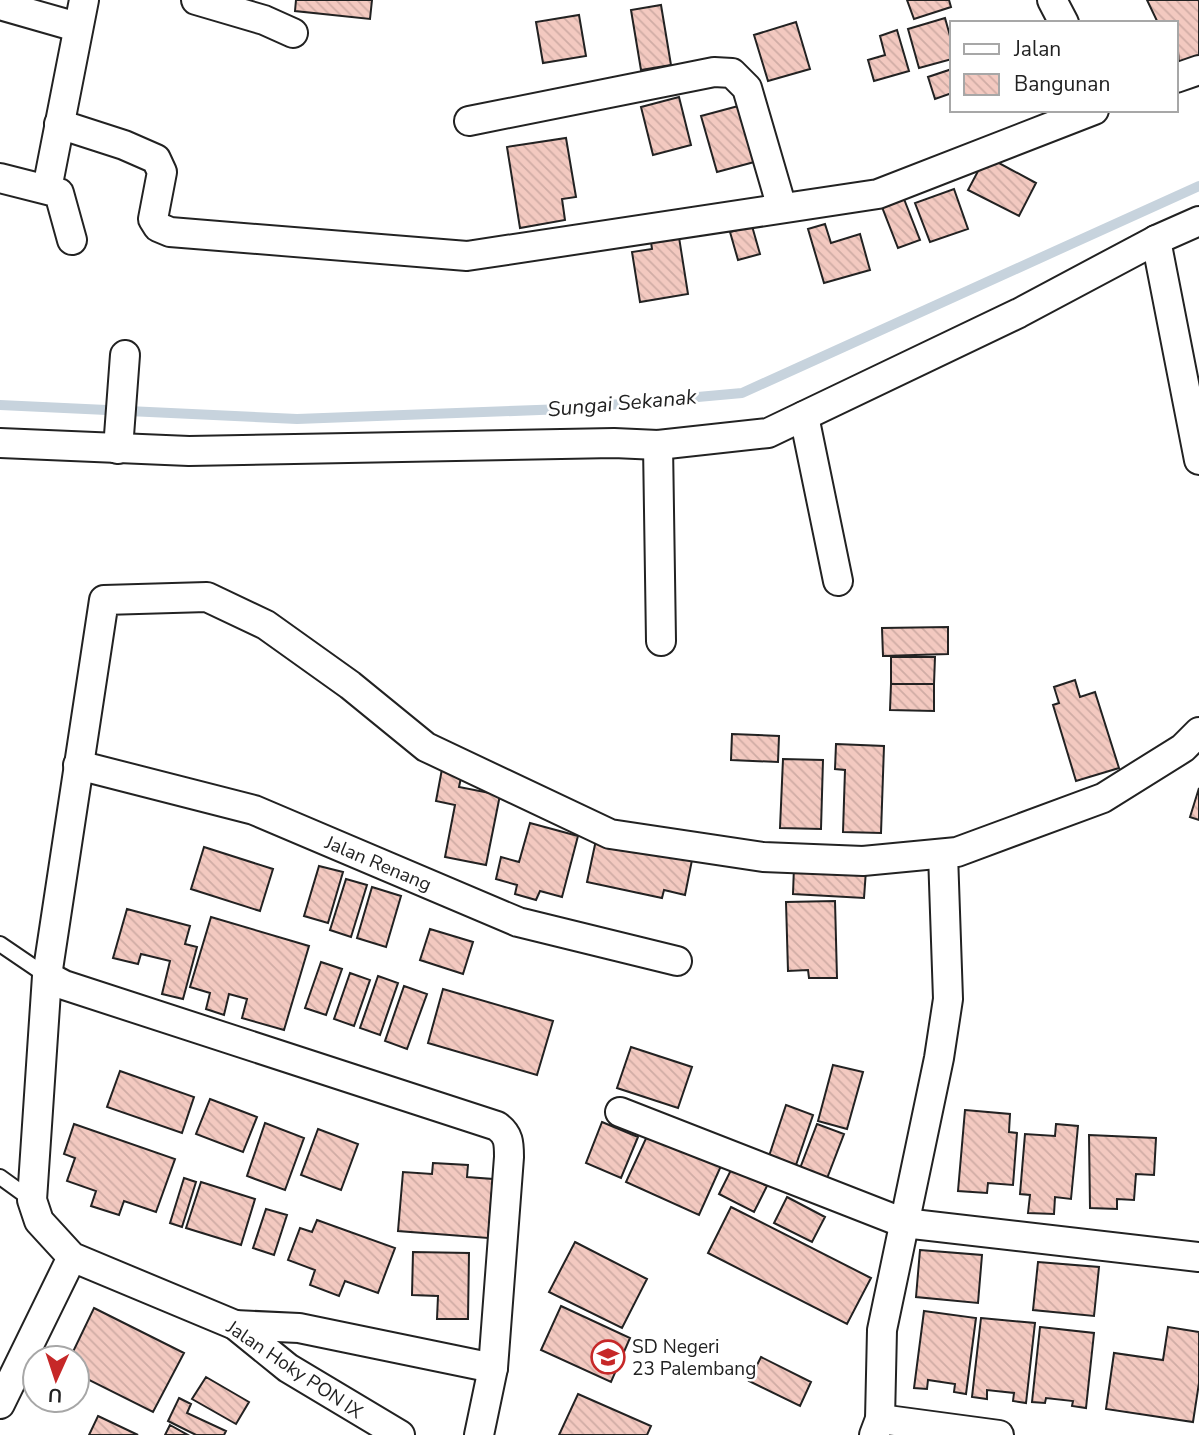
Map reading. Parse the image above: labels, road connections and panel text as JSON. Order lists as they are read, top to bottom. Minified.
{"streets":{"street":["Jalan Renang","Jalan Hoky PON IX"]},"water":["Sungai Sekanak"],"places":{"school or university":["SD Negeri 23 Palembang"]},"legend":["Jalan","Bangunan"],"north":"bottom"}
